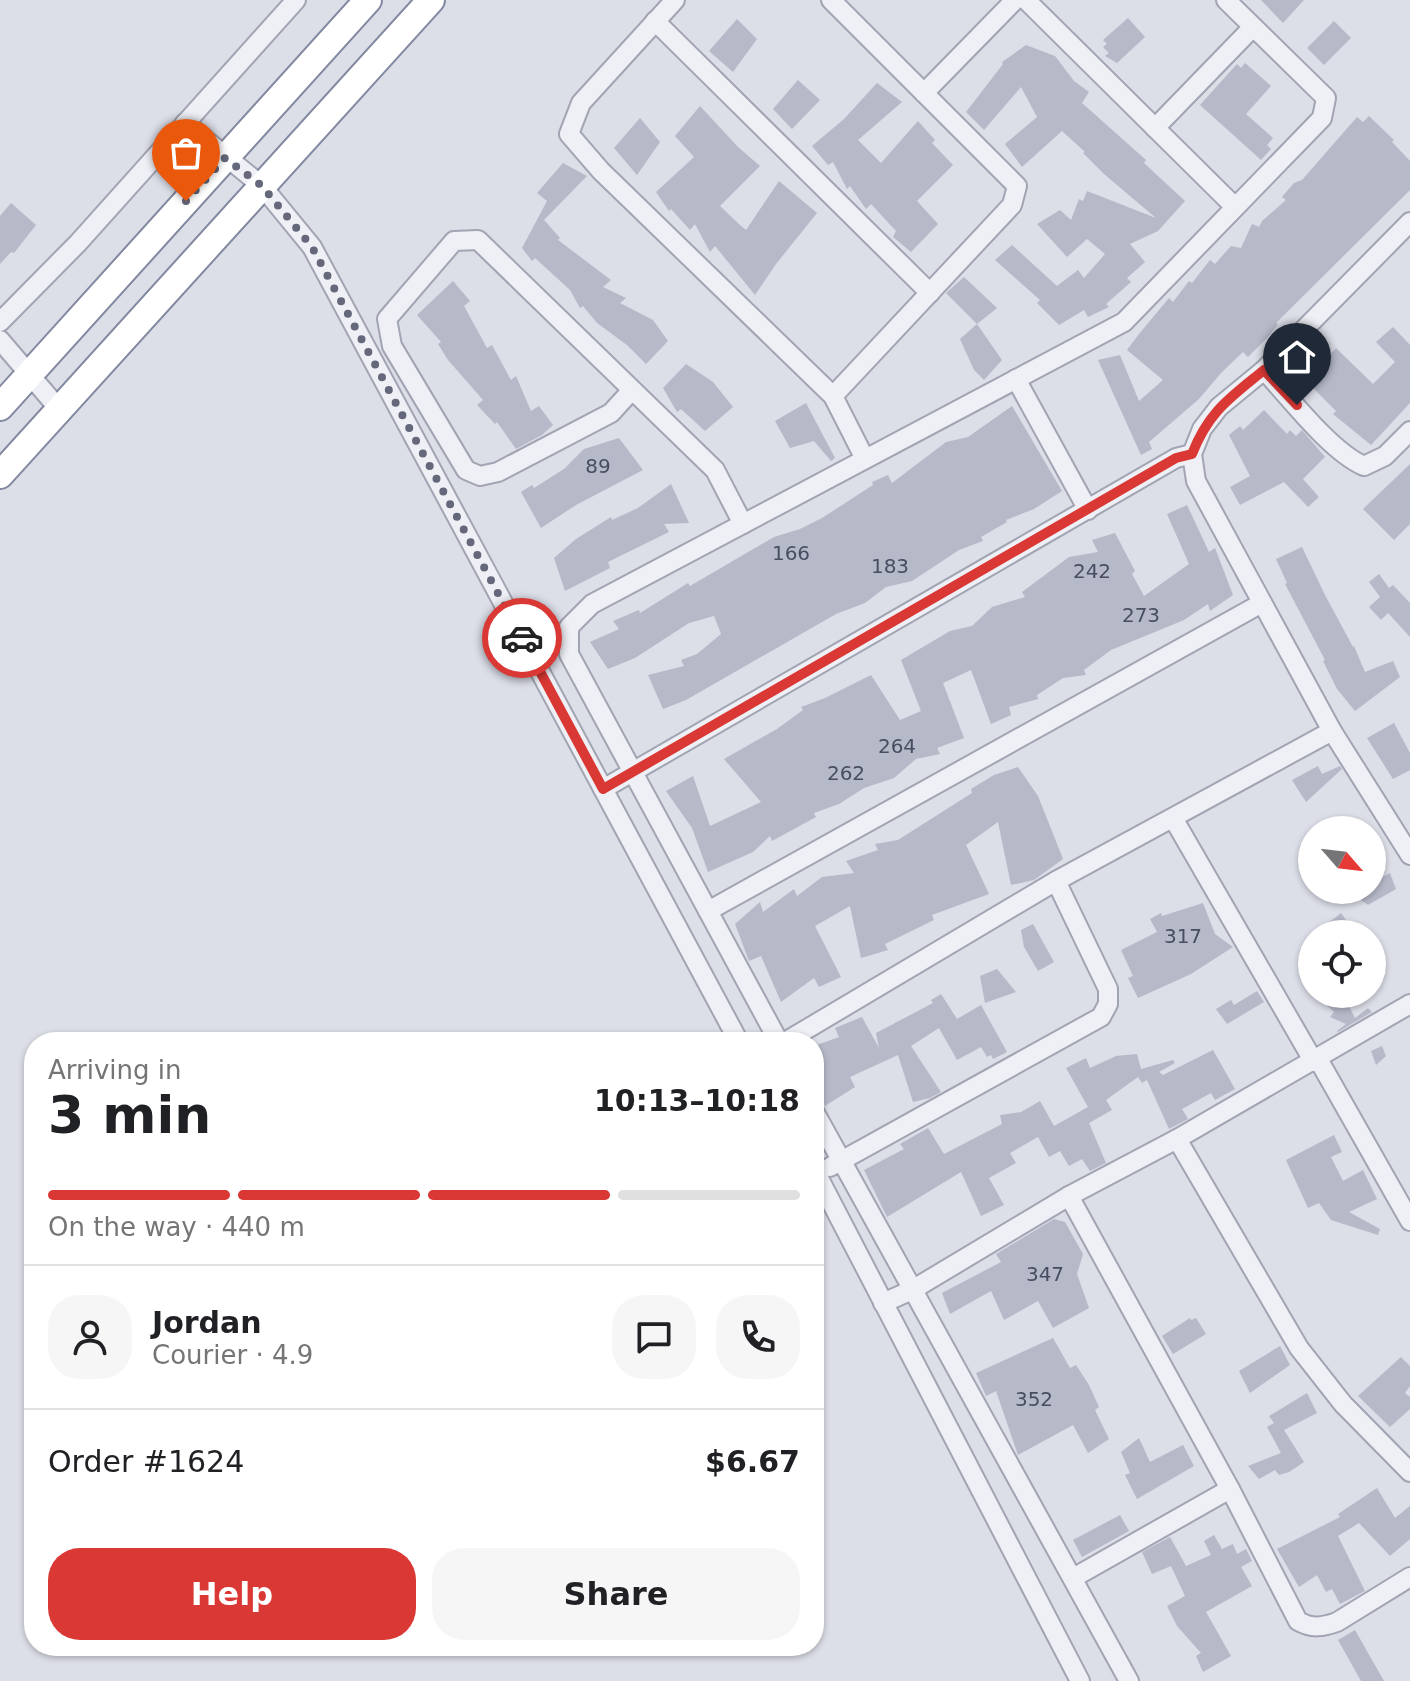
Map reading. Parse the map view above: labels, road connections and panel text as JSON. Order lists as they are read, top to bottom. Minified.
{"house_numbers":["89","166","183","242","273","264","262","317","347","352"],"north":"bottom right","page":{"heading":["3 min","Arriving in","10:13–10:18"],"panel":["Jordan","Courier · 4.9","Order #1624","$6.67"],"bar":"On the way · 440 m","buttons":["Help","Share"]}}
